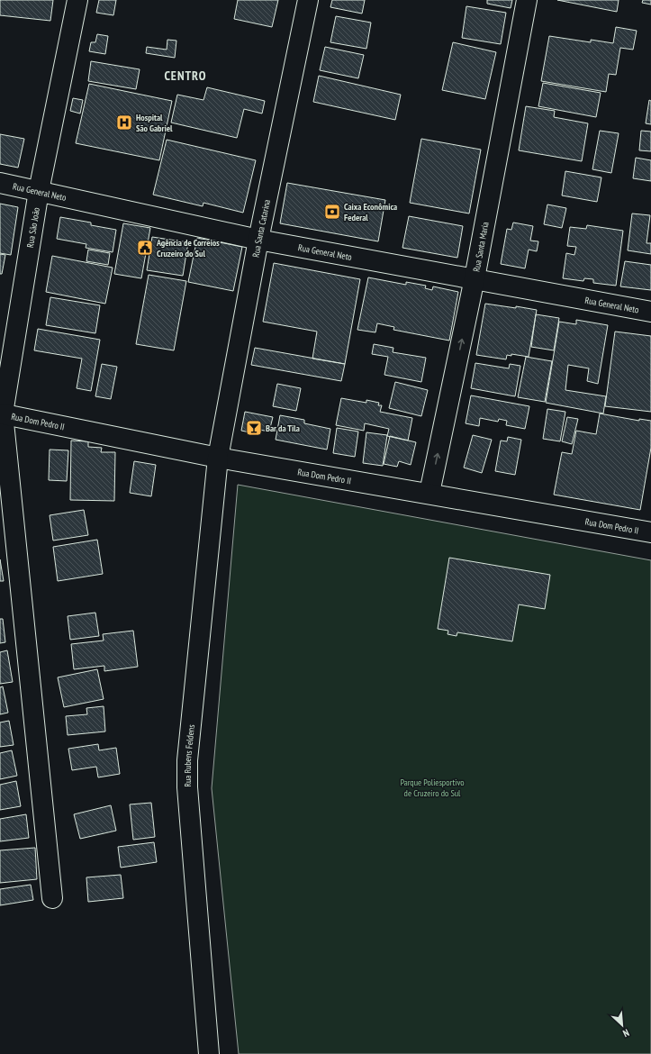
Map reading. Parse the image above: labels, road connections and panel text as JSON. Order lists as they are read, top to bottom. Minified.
{"streets":{"street":["Rua General Neto","Rua São João","Rua Santa Catarina","Rua Santa Maria","Rua Dom Pedro II","Rua Rubens Feldens"]},"crossings":[["Rua General Neto","Rua São João"],["Rua General Neto","Rua Santa Catarina"],["Rua General Neto","Rua Santa Maria"],["Rua São João","Rua Dom Pedro II"],["Rua Santa Catarina","Rua Dom Pedro II"],["Rua Santa Catarina","Rua Rubens Feldens"],["Rua Santa Maria","Rua Dom Pedro II"],["Rua Dom Pedro II","Rua Rubens Feldens"]],"one_way":["Rua Santa Maria"],"districts":["CENTRO"],"parks":["Parque Poliesportivo de Cruzeiro do Sul"],"places":{"hospital":["Hospital São Gabriel"],"bank":["Caixa Econômica Federal"],"public building":["Agência de Correios Cruzeiro do Sul"],"bar":["Bar da Tila"]},"north":"bottom right"}
